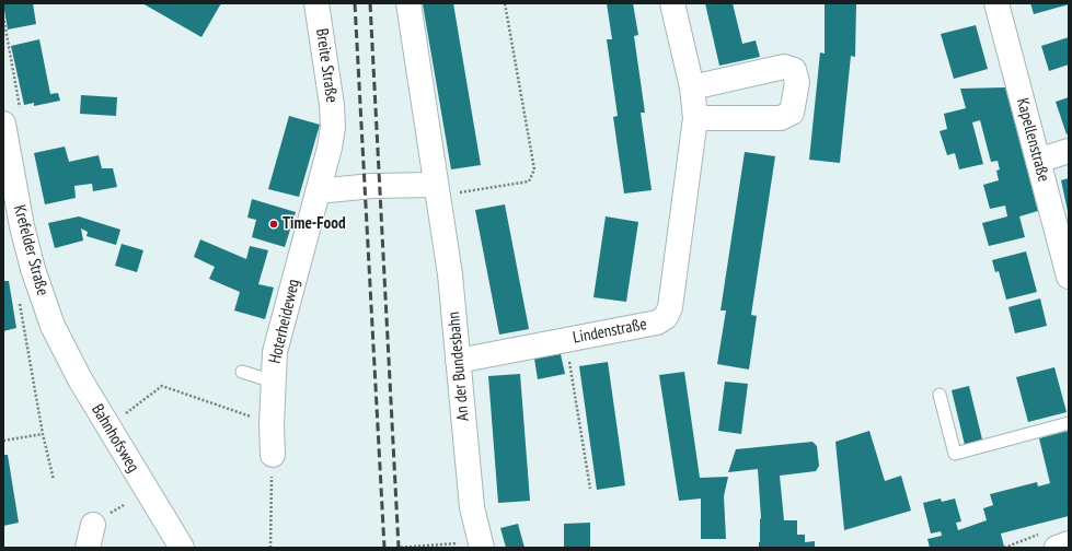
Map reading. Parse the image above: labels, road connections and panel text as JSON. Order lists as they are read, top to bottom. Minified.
{"streets":{"street":["Breite Straße","Kapellenstraße","Krefelder Straße","Hoterheideweg","Lindenstraße","An der Bundesbahn","Bahnhofsweg"]},"crossings":[["Breite Straße","Hoterheideweg"],["Krefelder Straße","Bahnhofsweg"],["Lindenstraße","An der Bundesbahn"]],"places":["Time-Food"]}
